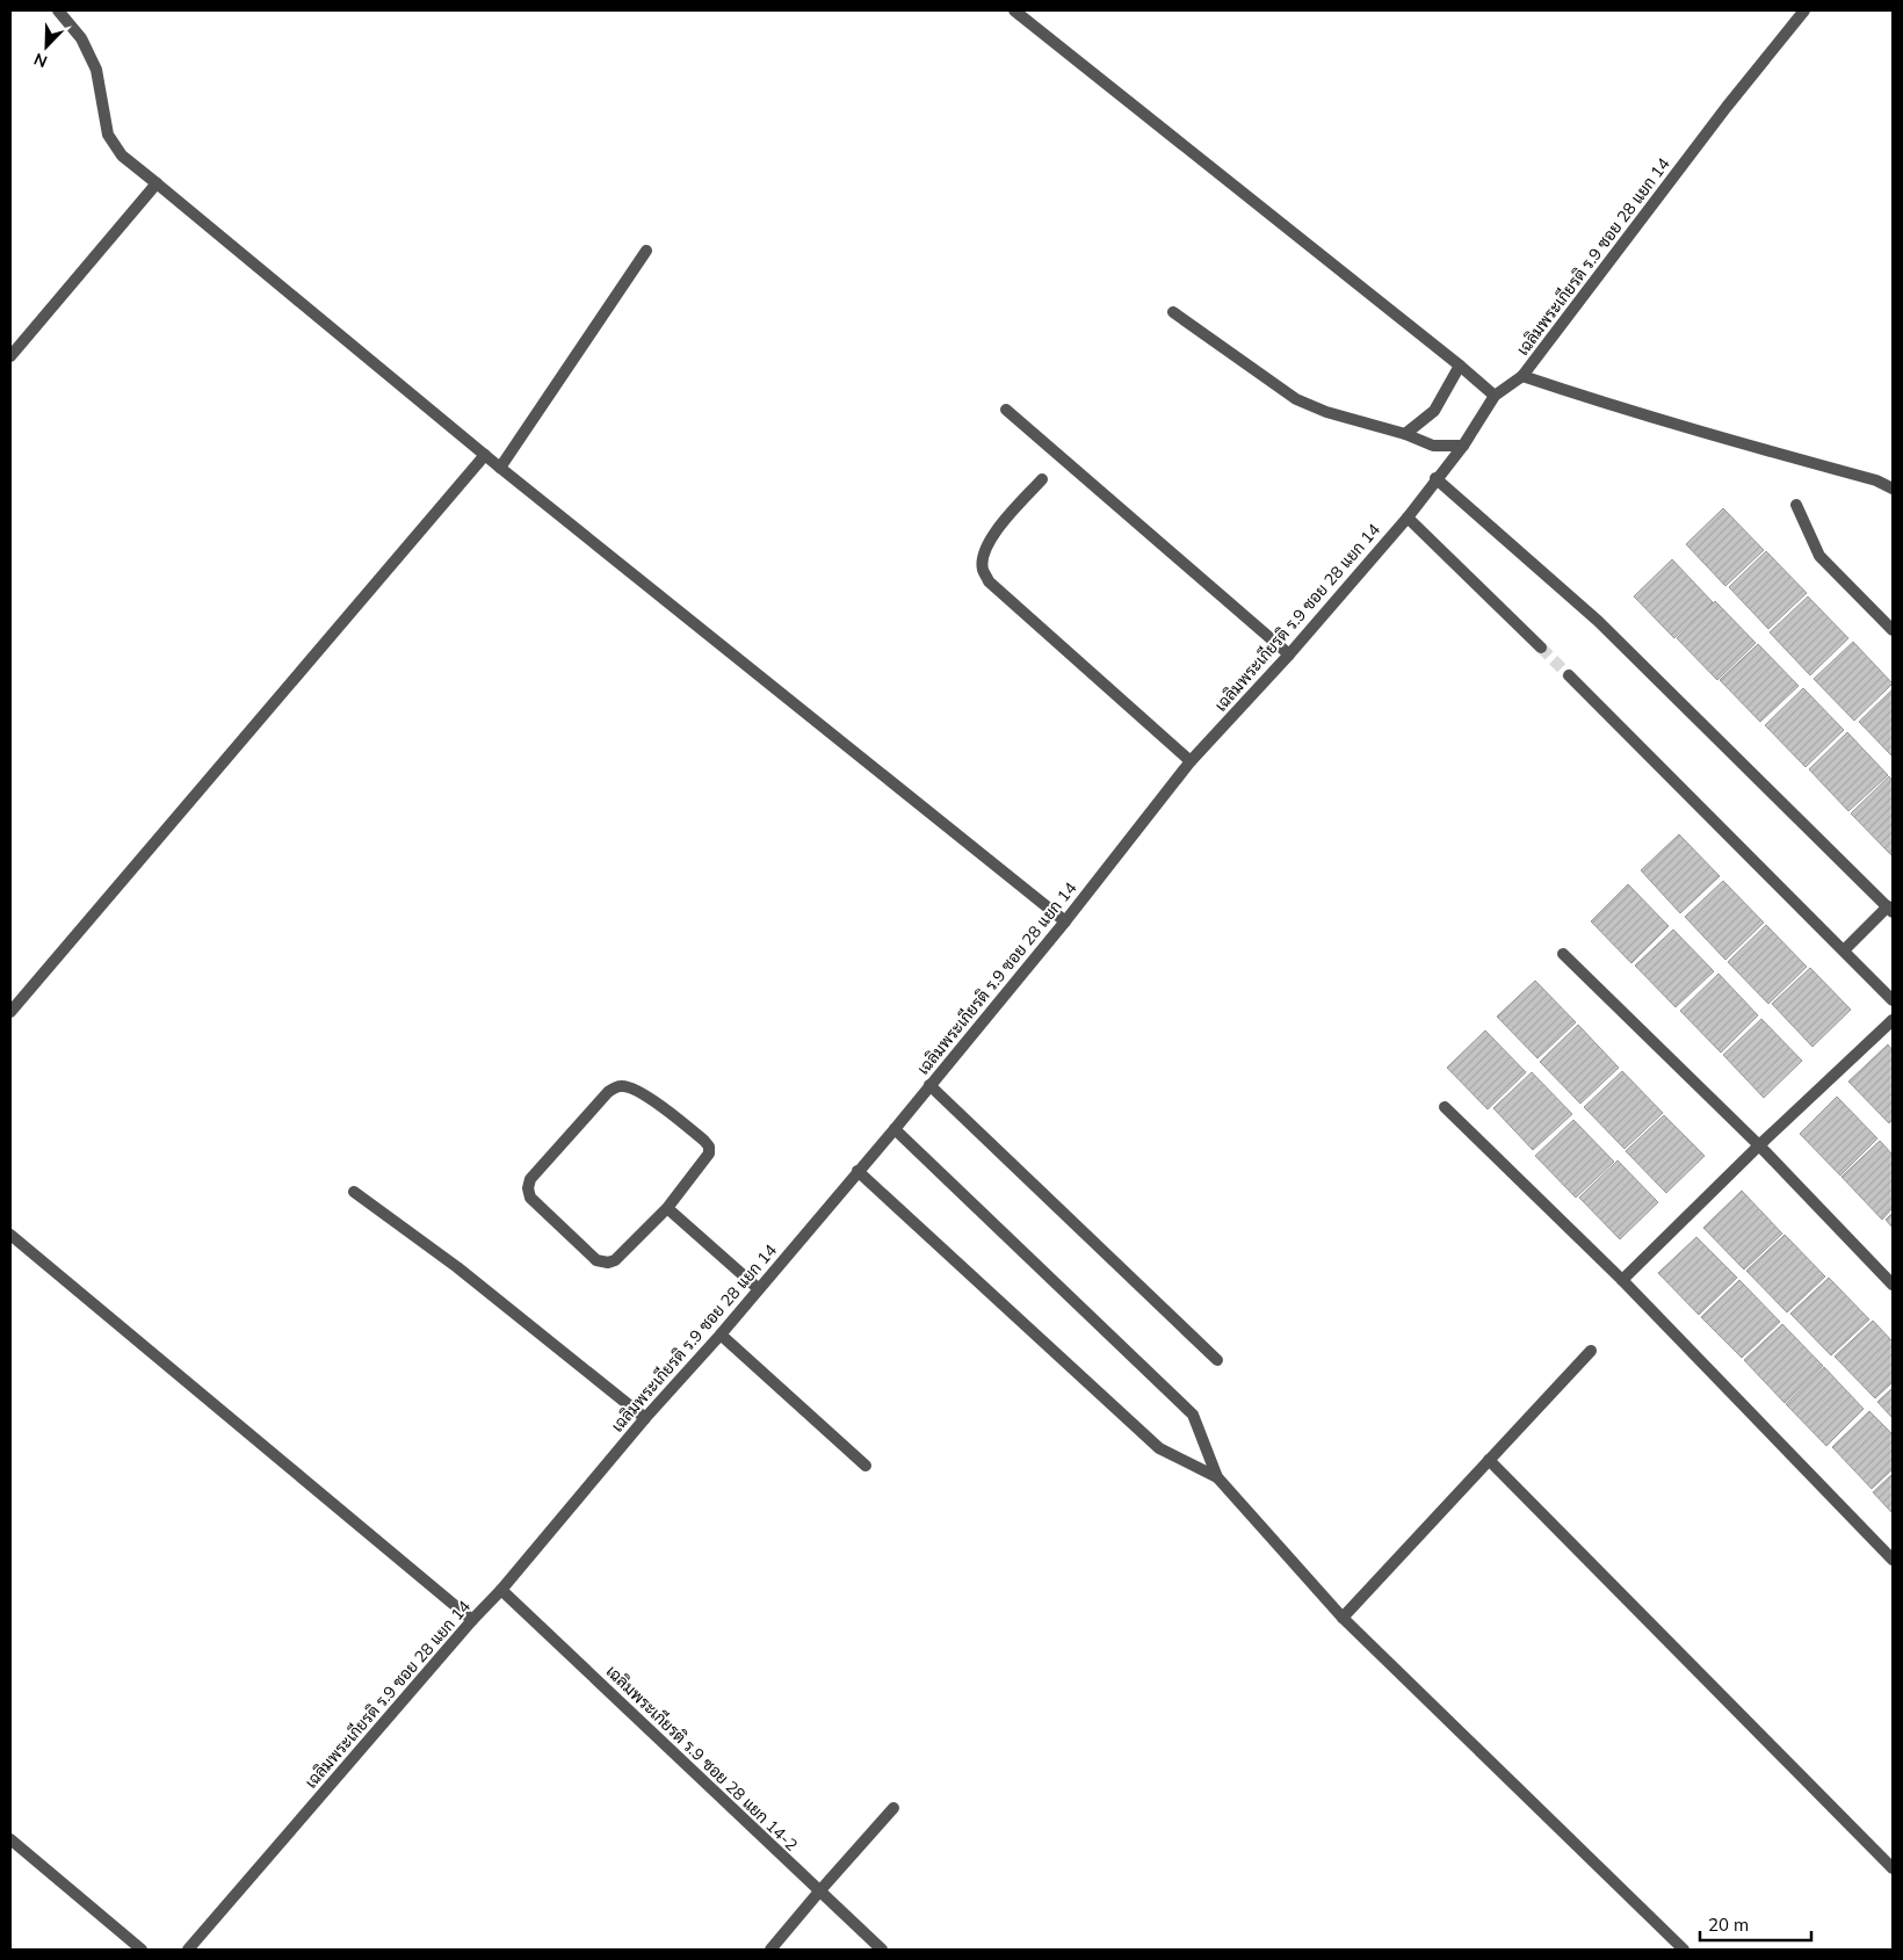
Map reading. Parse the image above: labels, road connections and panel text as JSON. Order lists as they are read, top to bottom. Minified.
{"streets":{"street":["เฉลิมพระเกียรติ ร.9 ซอย 28 แยก 14","เฉลิมพระเกียรติ ร.9 ซอย 28 แยก 14-2"]},"crossings":[["เฉลิมพระเกียรติ ร.9 ซอย 28 แยก 14","เฉลิมพระเกียรติ ร.9 ซอย 28 แยก 14-2"]],"scale_bar":"20 m","north":"bottom left"}
